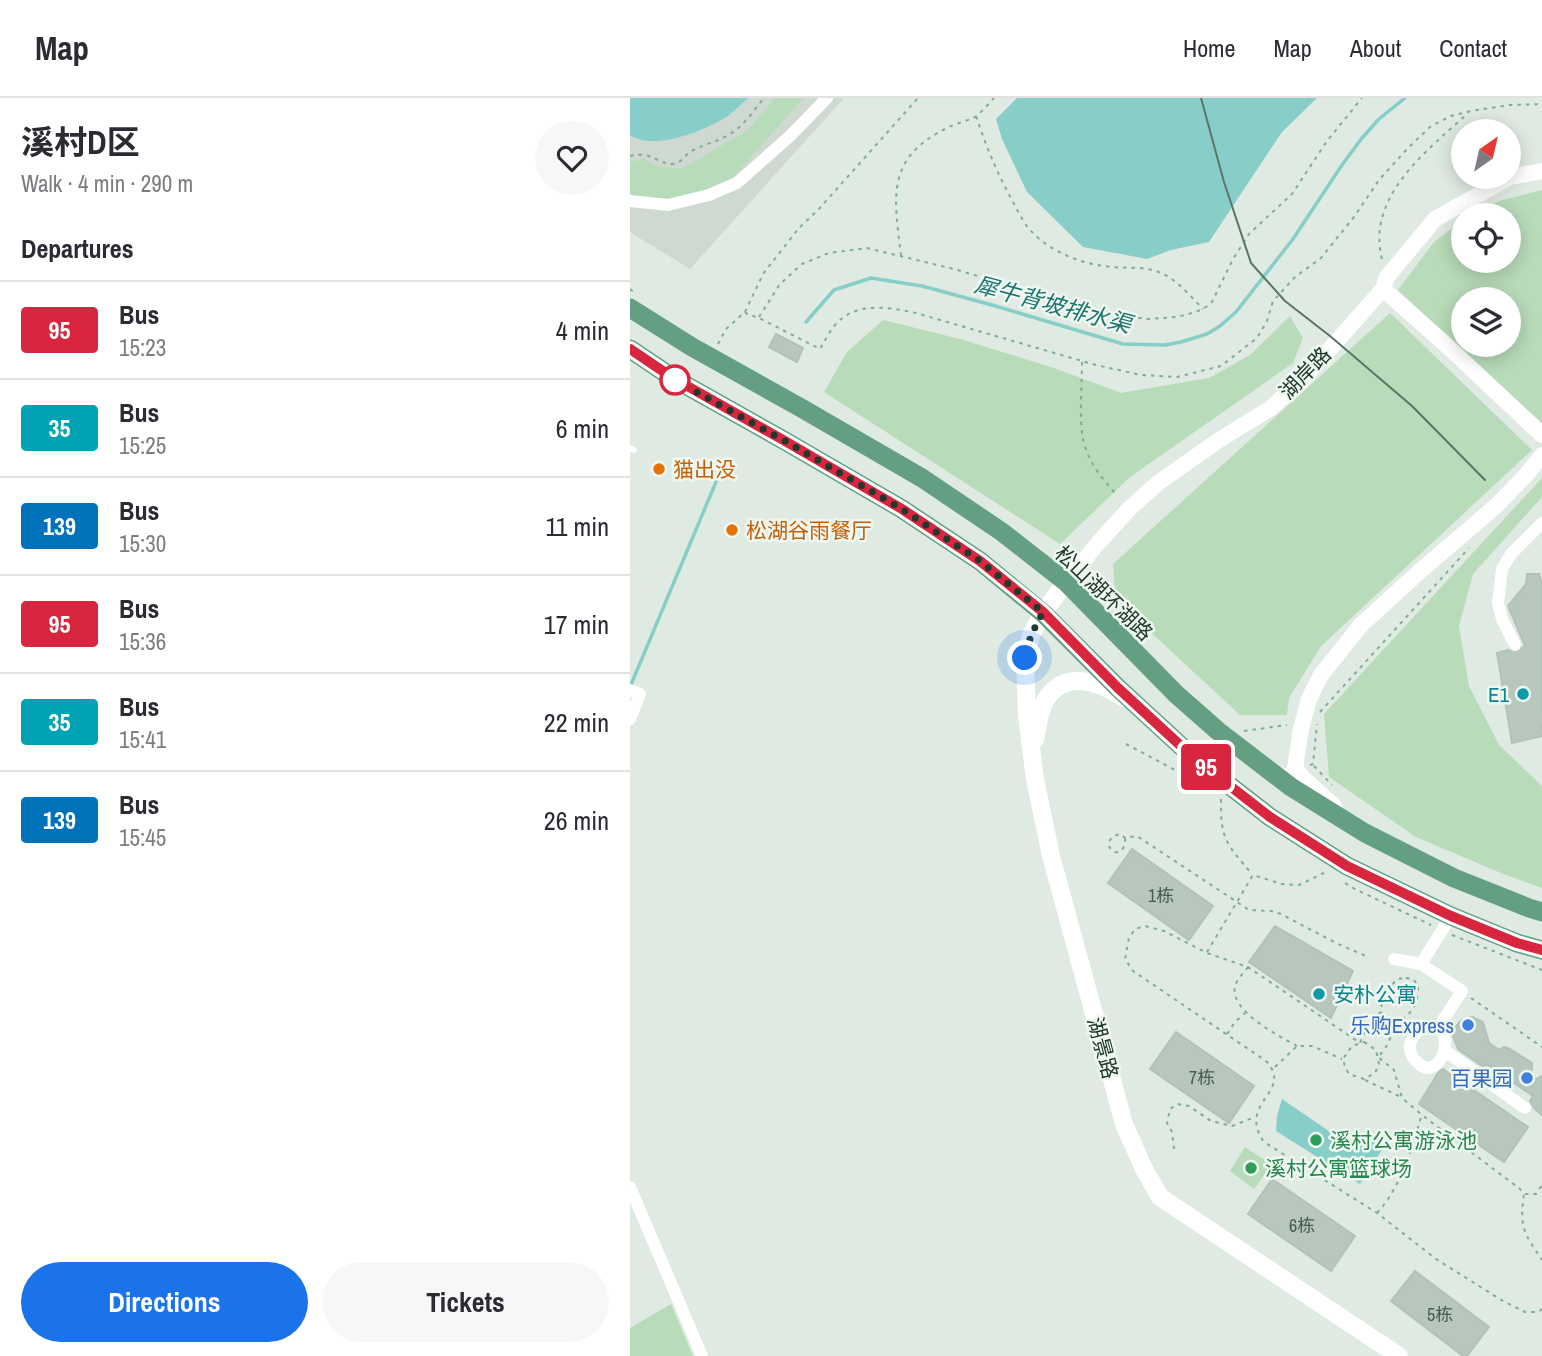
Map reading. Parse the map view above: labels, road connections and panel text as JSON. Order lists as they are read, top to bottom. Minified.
{"streets":{"main road":["松山湖环湖路","湖景路"],"street":["湖岸路"]},"crossings":[["湖岸路","松山湖环湖路"],["湖岸路","湖景路"],["松山湖环湖路","湖景路"]],"water":["犀牛背坡排水渠"],"places":["猫出没","松湖谷雨餐厅","E1","安朴公寓","乐购Express","百果园","溪村公寓游泳池","溪村公寓篮球场"],"lines":["bus line 95"],"house_numbers":["1栋","7栋","6栋","5栋"],"north":"top right","page":{"header":"Map","nav":["Home","Map","About","Contact"],"heading":[["溪村D区","Walk · 4 min · 290 m"],"Departures"],"on_map":"95","list":[{"mark":"95","name":"Bus","note":"15:23","value":"4 min"},{"mark":"35","name":"Bus","note":"15:25","value":"6 min"},{"mark":"139","name":"Bus","note":"15:30","value":"11 min"},{"mark":"95","name":"Bus","note":"15:36","value":"17 min"},{"mark":"35","name":"Bus","note":"15:41","value":"22 min"},{"mark":"139","name":"Bus","note":"15:45","value":"26 min"}],"buttons":["Directions","Tickets"]}}
